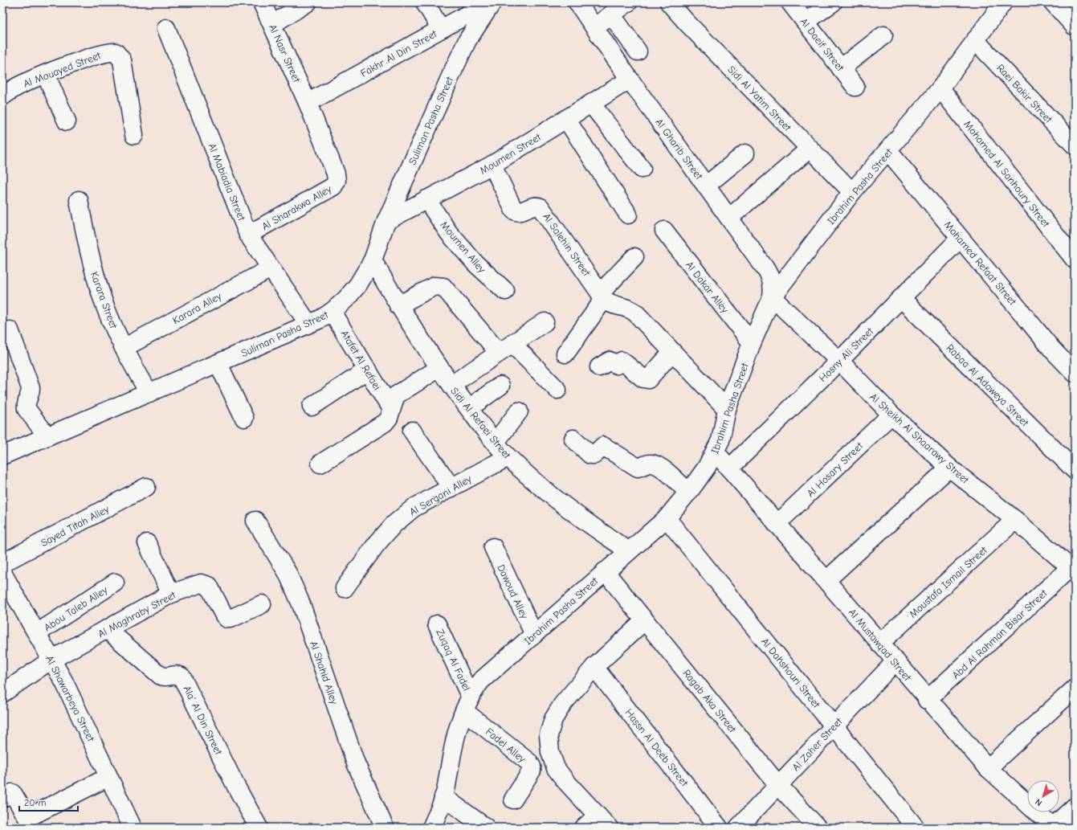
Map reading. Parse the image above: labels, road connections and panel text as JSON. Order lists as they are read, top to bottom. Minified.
{"streets":{"street":["Al Daeif Street","Al Nasr Street","Fakhr Al Din Street","Al Mouayed Street","Raei Bakir Street","Sidi Al Yatim Street","Suliman Pasha Street","Al Gharib Street","Moumen Street","Mohamed Al Sanhoury Street","Al Mabiadia Street","Ibrahim Pasha Street","Al Sharakwa Alley","Al Salehin Street","Moumen Alley","Mohamed Refaat Street","Al Dakar Alley","Karara Street","Karara Alley","Hosny Ali Street","Atafet Al Refaei","Rabaa Al Adaweya Street","Sidi Al Refaei Street","Al Sheikh Al Shaarawy Street","Al Hosary Street","Al Sergani Alley","Sayed Titah Alley","Moustafa Ismail Street","Dawoud Alley","Abou Taleb Alley","Al Maghraby Street","Abd Al Rahman Bisar Street","Al Mustawqad Street","Zuqaq Al Fadel","Al Shahid Alley","Al Dahshouri Street","Al Shawarbeya Street","Ragab Aka Street","Ala' Al Din Street","Al Zaher Street","Fadel Alley","Hassn Al Deeb Street"]},"crossings":[["Al Nasr Street","Fakhr Al Din Street"],["Al Nasr Street","Al Sharakwa Alley"],["Fakhr Al Din Street","Al Sharakwa Alley"],["Raei Bakir Street","Ibrahim Pasha Street"],["Sidi Al Yatim Street","Ibrahim Pasha Street"],["Suliman Pasha Street","Moumen Street"],["Suliman Pasha Street","Al Mabiadia Street"],["Suliman Pasha Street","Karara Street"],["Suliman Pasha Street","Atafet Al Refaei"],["Suliman Pasha Street","Sidi Al Refaei Street"],["Al Gharib Street","Moumen Street"],["Al Gharib Street","Ibrahim Pasha Street"],["Al Gharib Street","Al Sheikh Al Shaarawy Street"],["Moumen Street","Al Salehin Street"],["Moumen Street","Moumen Alley"],["Mohamed Al Sanhoury Street","Ibrahim Pasha Street"],["Al Mabiadia Street","Al Sharakwa Alley"],["Al Mabiadia Street","Karara Alley"],["Ibrahim Pasha Street","Al Salehin Street"],["Ibrahim Pasha Street","Mohamed Refaat Street"],["Ibrahim Pasha Street","Al Dakar Alley"],["Ibrahim Pasha Street","Sidi Al Refaei Street"],["Ibrahim Pasha Street","Al Sheikh Al Shaarawy Street"],["Ibrahim Pasha Street","Dawoud Alley"],["Ibrahim Pasha Street","Al Mustawqad Street"],["Ibrahim Pasha Street","Zuqaq Al Fadel"],["Ibrahim Pasha Street","Al Dahshouri Street"],["Ibrahim Pasha Street","Ragab Aka Street"],["Ibrahim Pasha Street","Fadel Alley"],["Mohamed Refaat Street","Hosny Ali Street"],["Karara Street","Karara Alley"],["Hosny Ali Street","Rabaa Al Adaweya Street"],["Hosny Ali Street","Al Sheikh Al Shaarawy Street"],["Hosny Ali Street","Al Mustawqad Street"],["Sidi Al Refaei Street","Al Sergani Alley"],["Al Sheikh Al Shaarawy Street","Al Hosary Street"],["Al Sheikh Al Shaarawy Street","Moustafa Ismail Street"],["Al Sheikh Al Shaarawy Street","Abd Al Rahman Bisar Street"],["Al Hosary Street","Al Mustawqad Street"],["Moustafa Ismail Street","Al Mustawqad Street"],["Abou Taleb Alley","Al Shawarbeya Street"],["Al Maghraby Street","Al Shawarbeya Street"],["Al Maghraby Street","Ala' Al Din Street"],["Abd Al Rahman Bisar Street","Al Mustawqad Street"],["Al Mustawqad Street","Al Zaher Street"],["Zuqaq Al Fadel","Fadel Alley"],["Al Dahshouri Street","Al Zaher Street"],["Ragab Aka Street","Al Zaher Street"]],"scale_bar":"20 m","north":"bottom left"}
